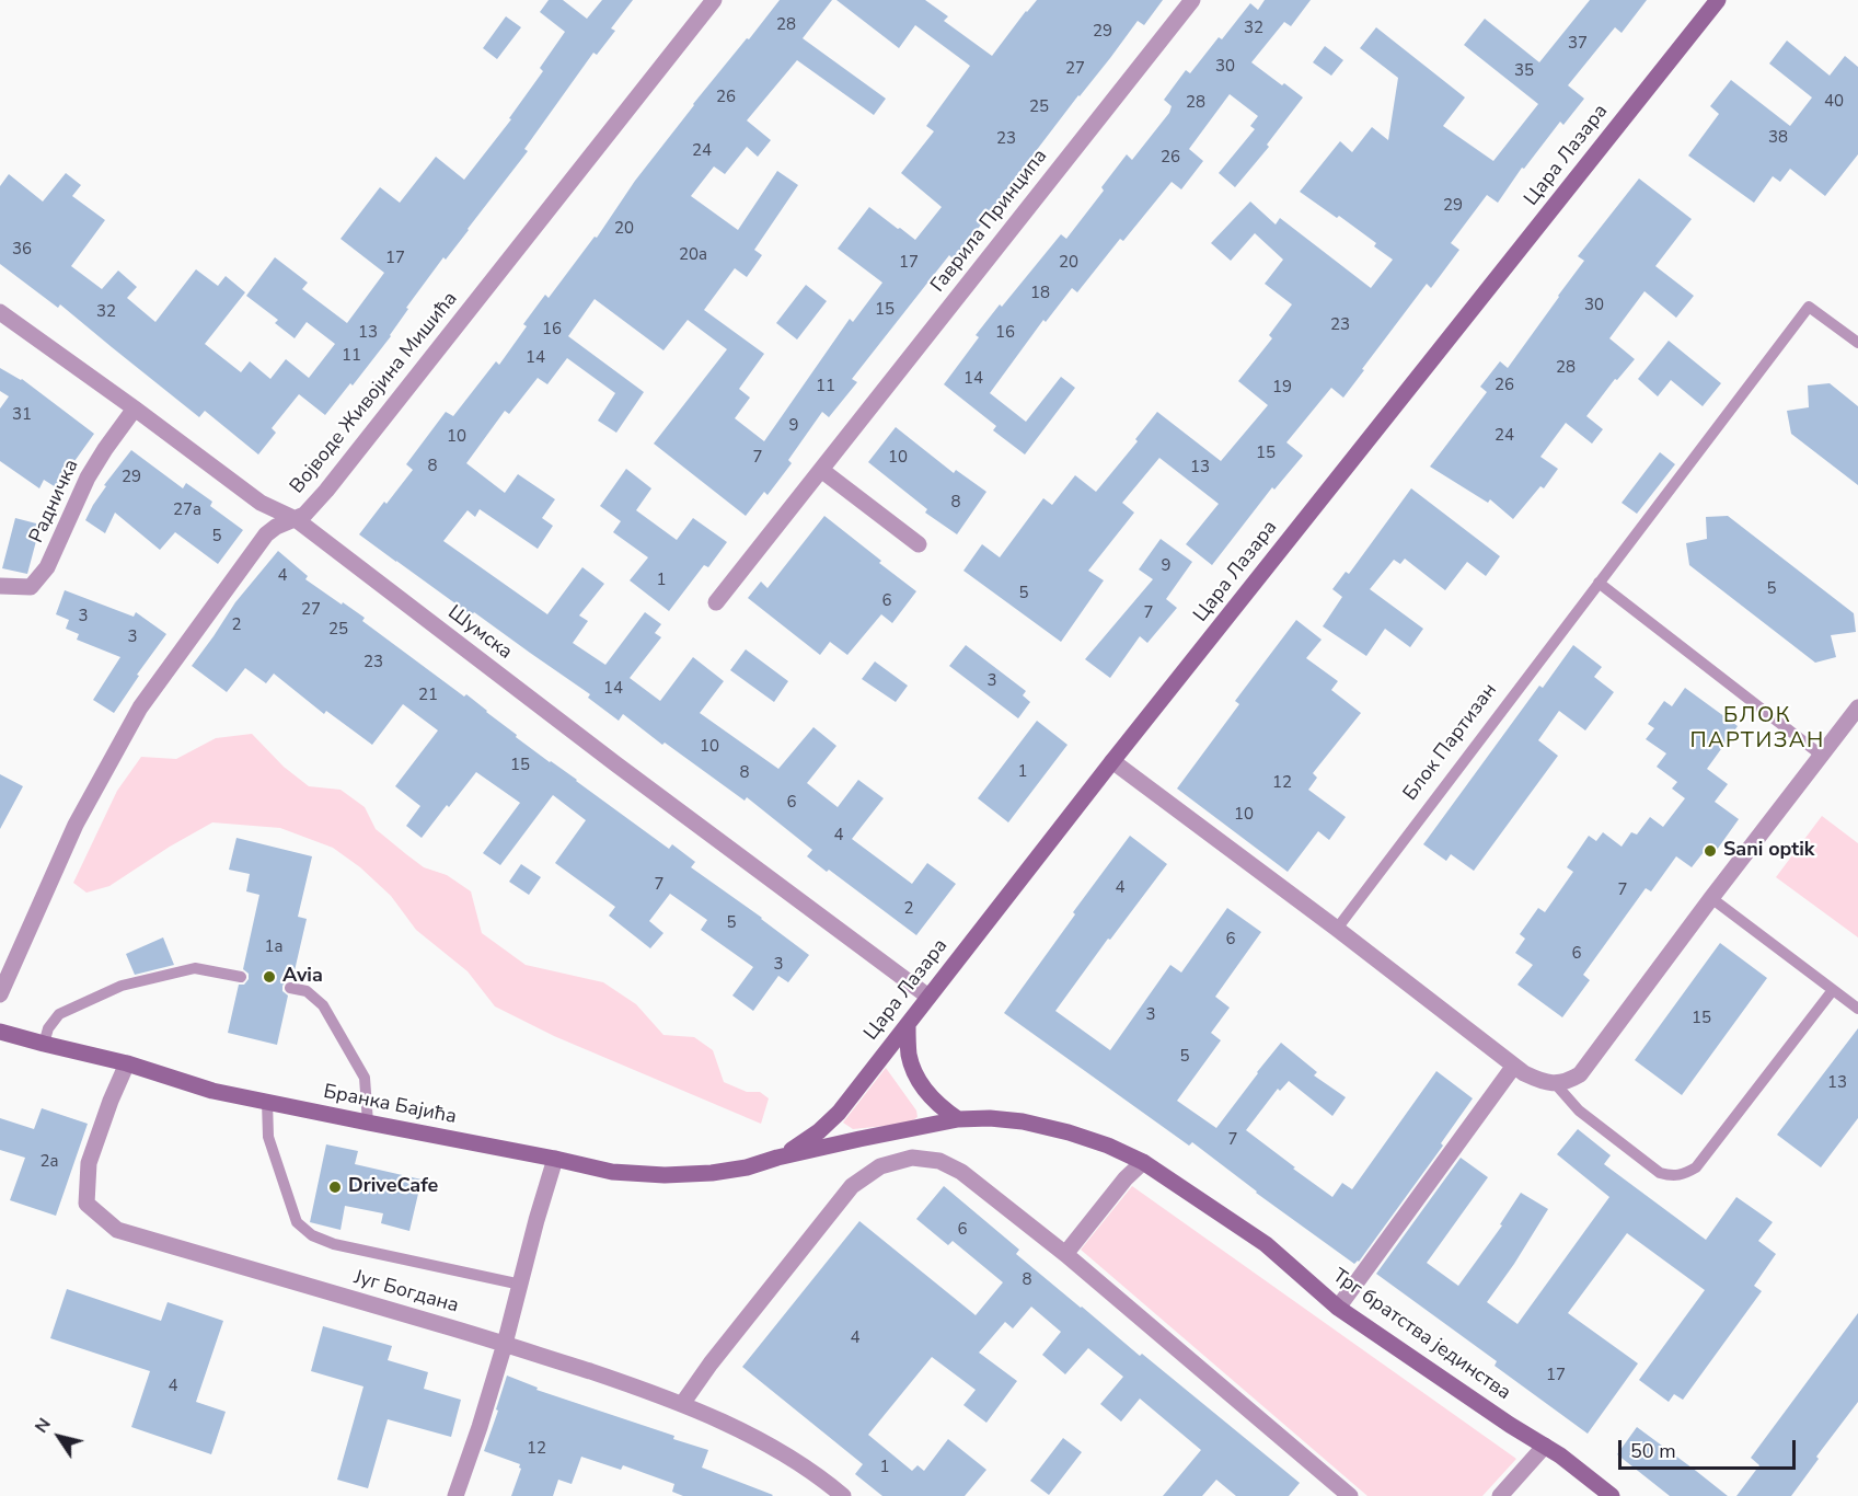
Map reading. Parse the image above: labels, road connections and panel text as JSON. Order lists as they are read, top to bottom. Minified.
{"streets":{"main road":["Цара Лазара","Бранка Бајића","Трг братства јединства"],"street":["Гаврила Принципа","Војводе Живојина Мишића","Радничка","Шумска","Југ Богдана"],"lane":["Блок Партизан"]},"crossings":[["Цара Лазара","Шумска"],["Цара Лазара","Бранка Бајића"],["Цара Лазара","Трг братства јединства"],["Војводе Живојина Мишића","Шумска"],["Радничка","Шумска"],["Бранка Бајића","Југ Богдана"],["Бранка Бајића","Трг братства јединства"]],"districts":["БЛОК ПАРТИЗАН"],"places":["Sani optik","Avia","DriveCafe"],"house_numbers":["28","32","29","37","30","27","35","26","40","28","25","38","23","24","26","29","20","36","20a","17","17","20","18","30","15","32","23","16","13","16","11","14","28","14","26","11","19","31","9","24","10","15","7","10","8","13","29","8","27a","5","9","4","1","5","5","6","27","7","3","2","25","3","23","3","14","21","10","15","1","8","12","6","10","4","7","4","7","2","5","6","1a","6","3","3","15","5","13","7","2a","6","8","4","17","4","12","1"],"scale_bar":"50 m","north":"top left"}
